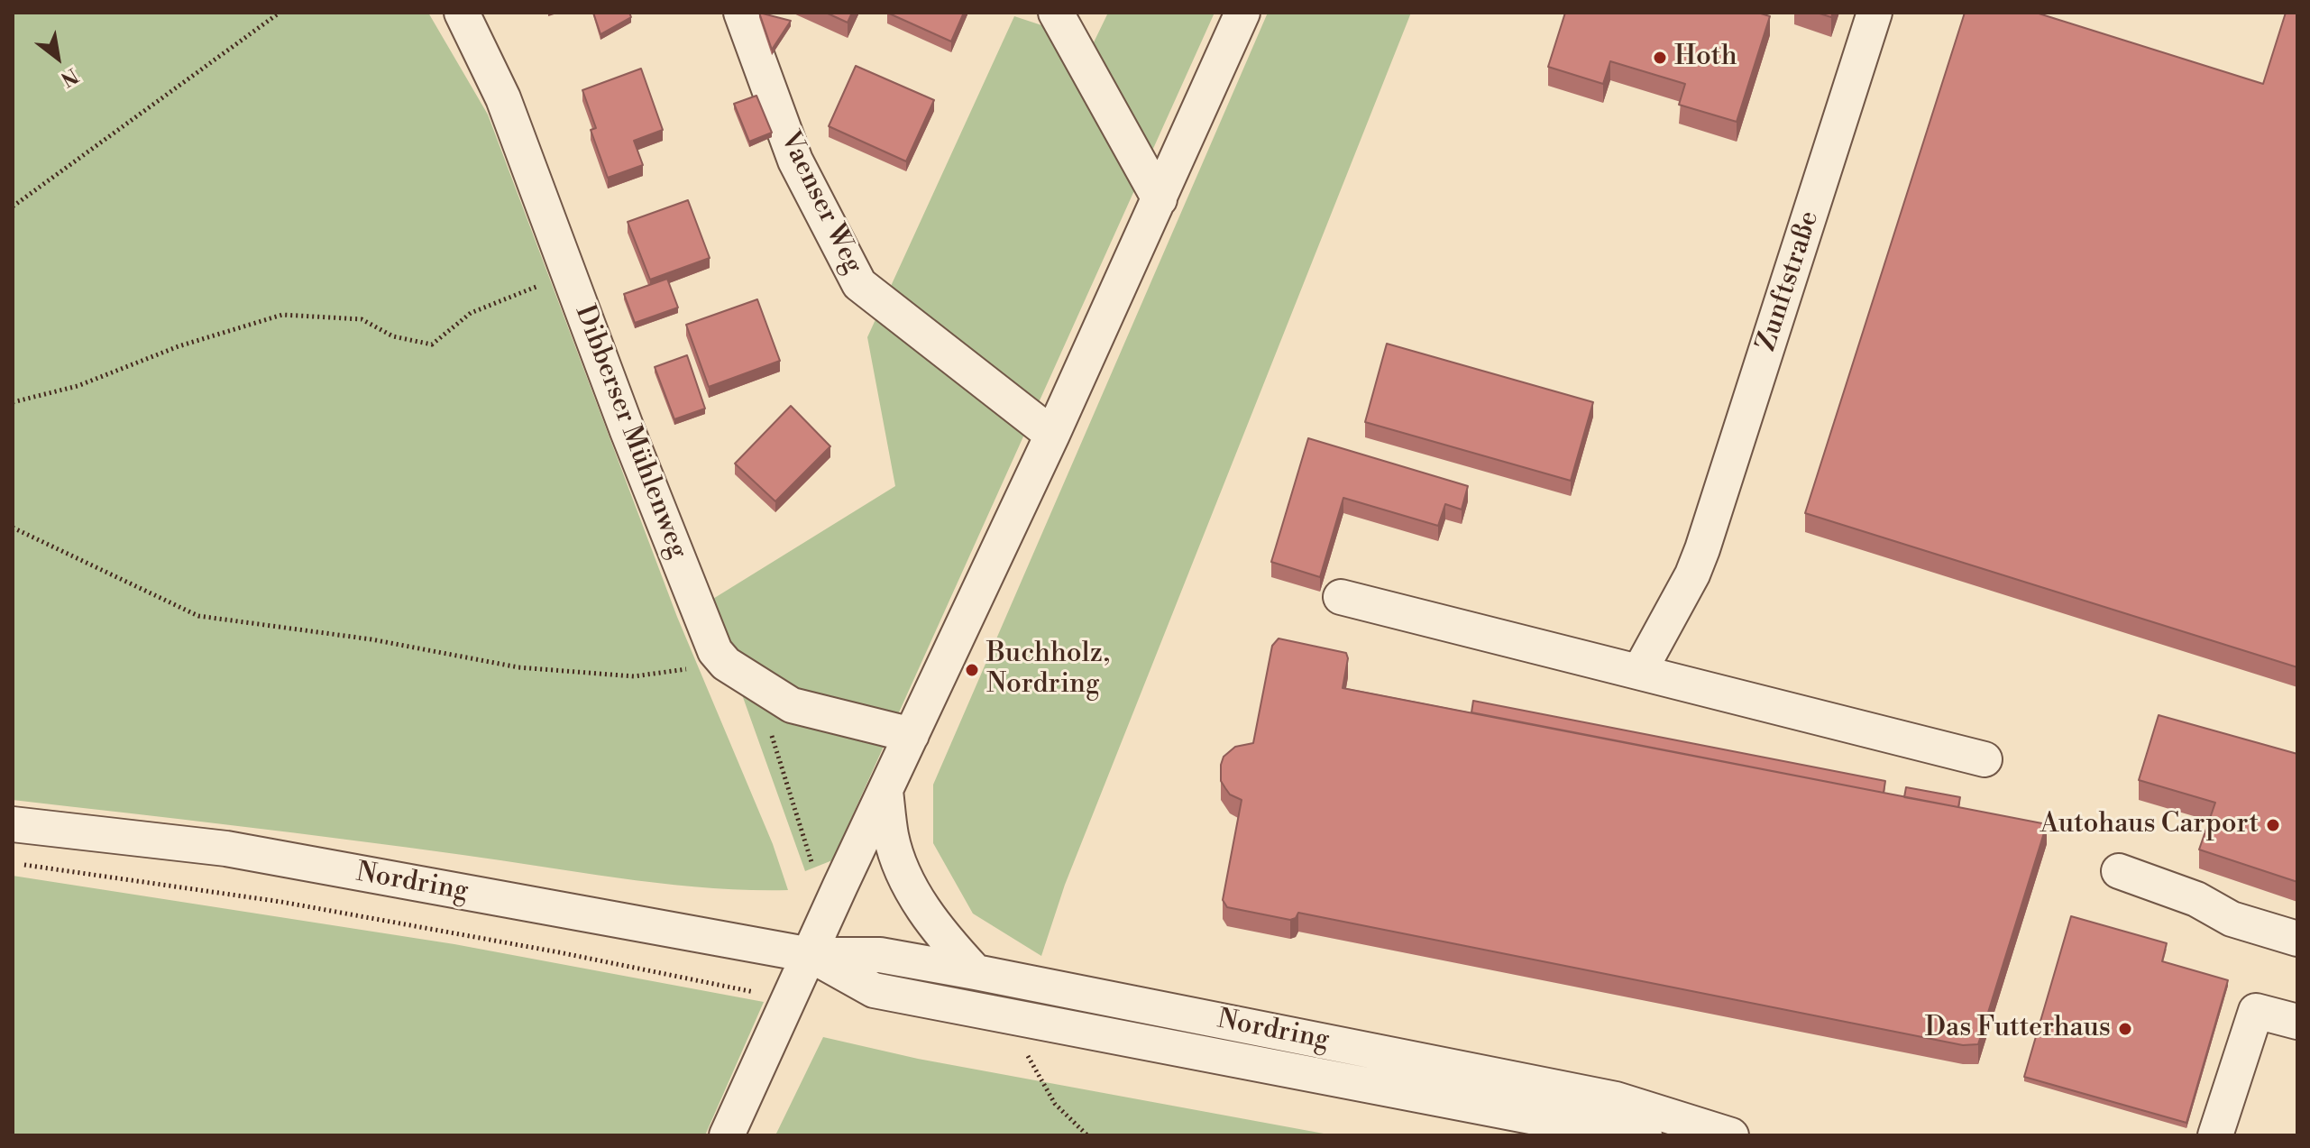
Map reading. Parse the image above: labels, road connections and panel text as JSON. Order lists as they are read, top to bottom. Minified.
{"streets":{"street":["Vaenser Weg","Zunftstraße","Dibberser Mühlenweg","Nordring"]},"places":["Hoth","Buchholz, Nordring","Autohaus Carport","Das Futterhaus"],"north":"bottom right"}
